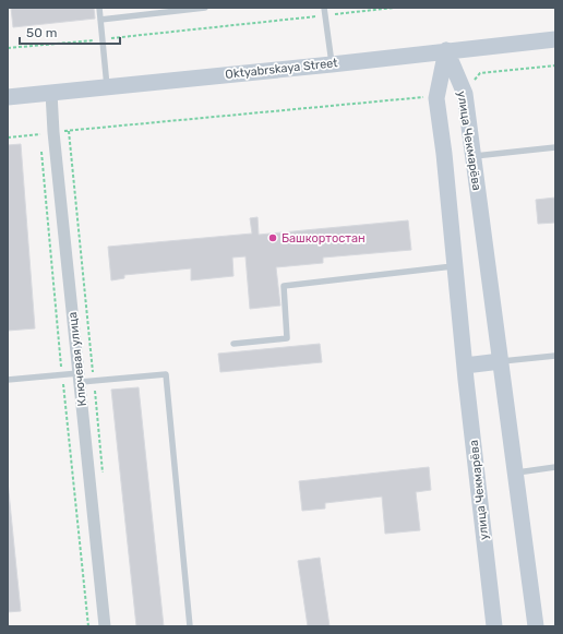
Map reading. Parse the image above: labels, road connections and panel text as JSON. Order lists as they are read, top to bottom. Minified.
{"streets":{"main road":["Oktyabrskaya Street","улица Чекмарёва"],"street":["Ключевая улица"]},"crossings":[["Oktyabrskaya Street","улица Чекмарёва"],["Oktyabrskaya Street","Ключевая улица"]],"places":["Башкортостан"],"scale_bar":"50 m"}
